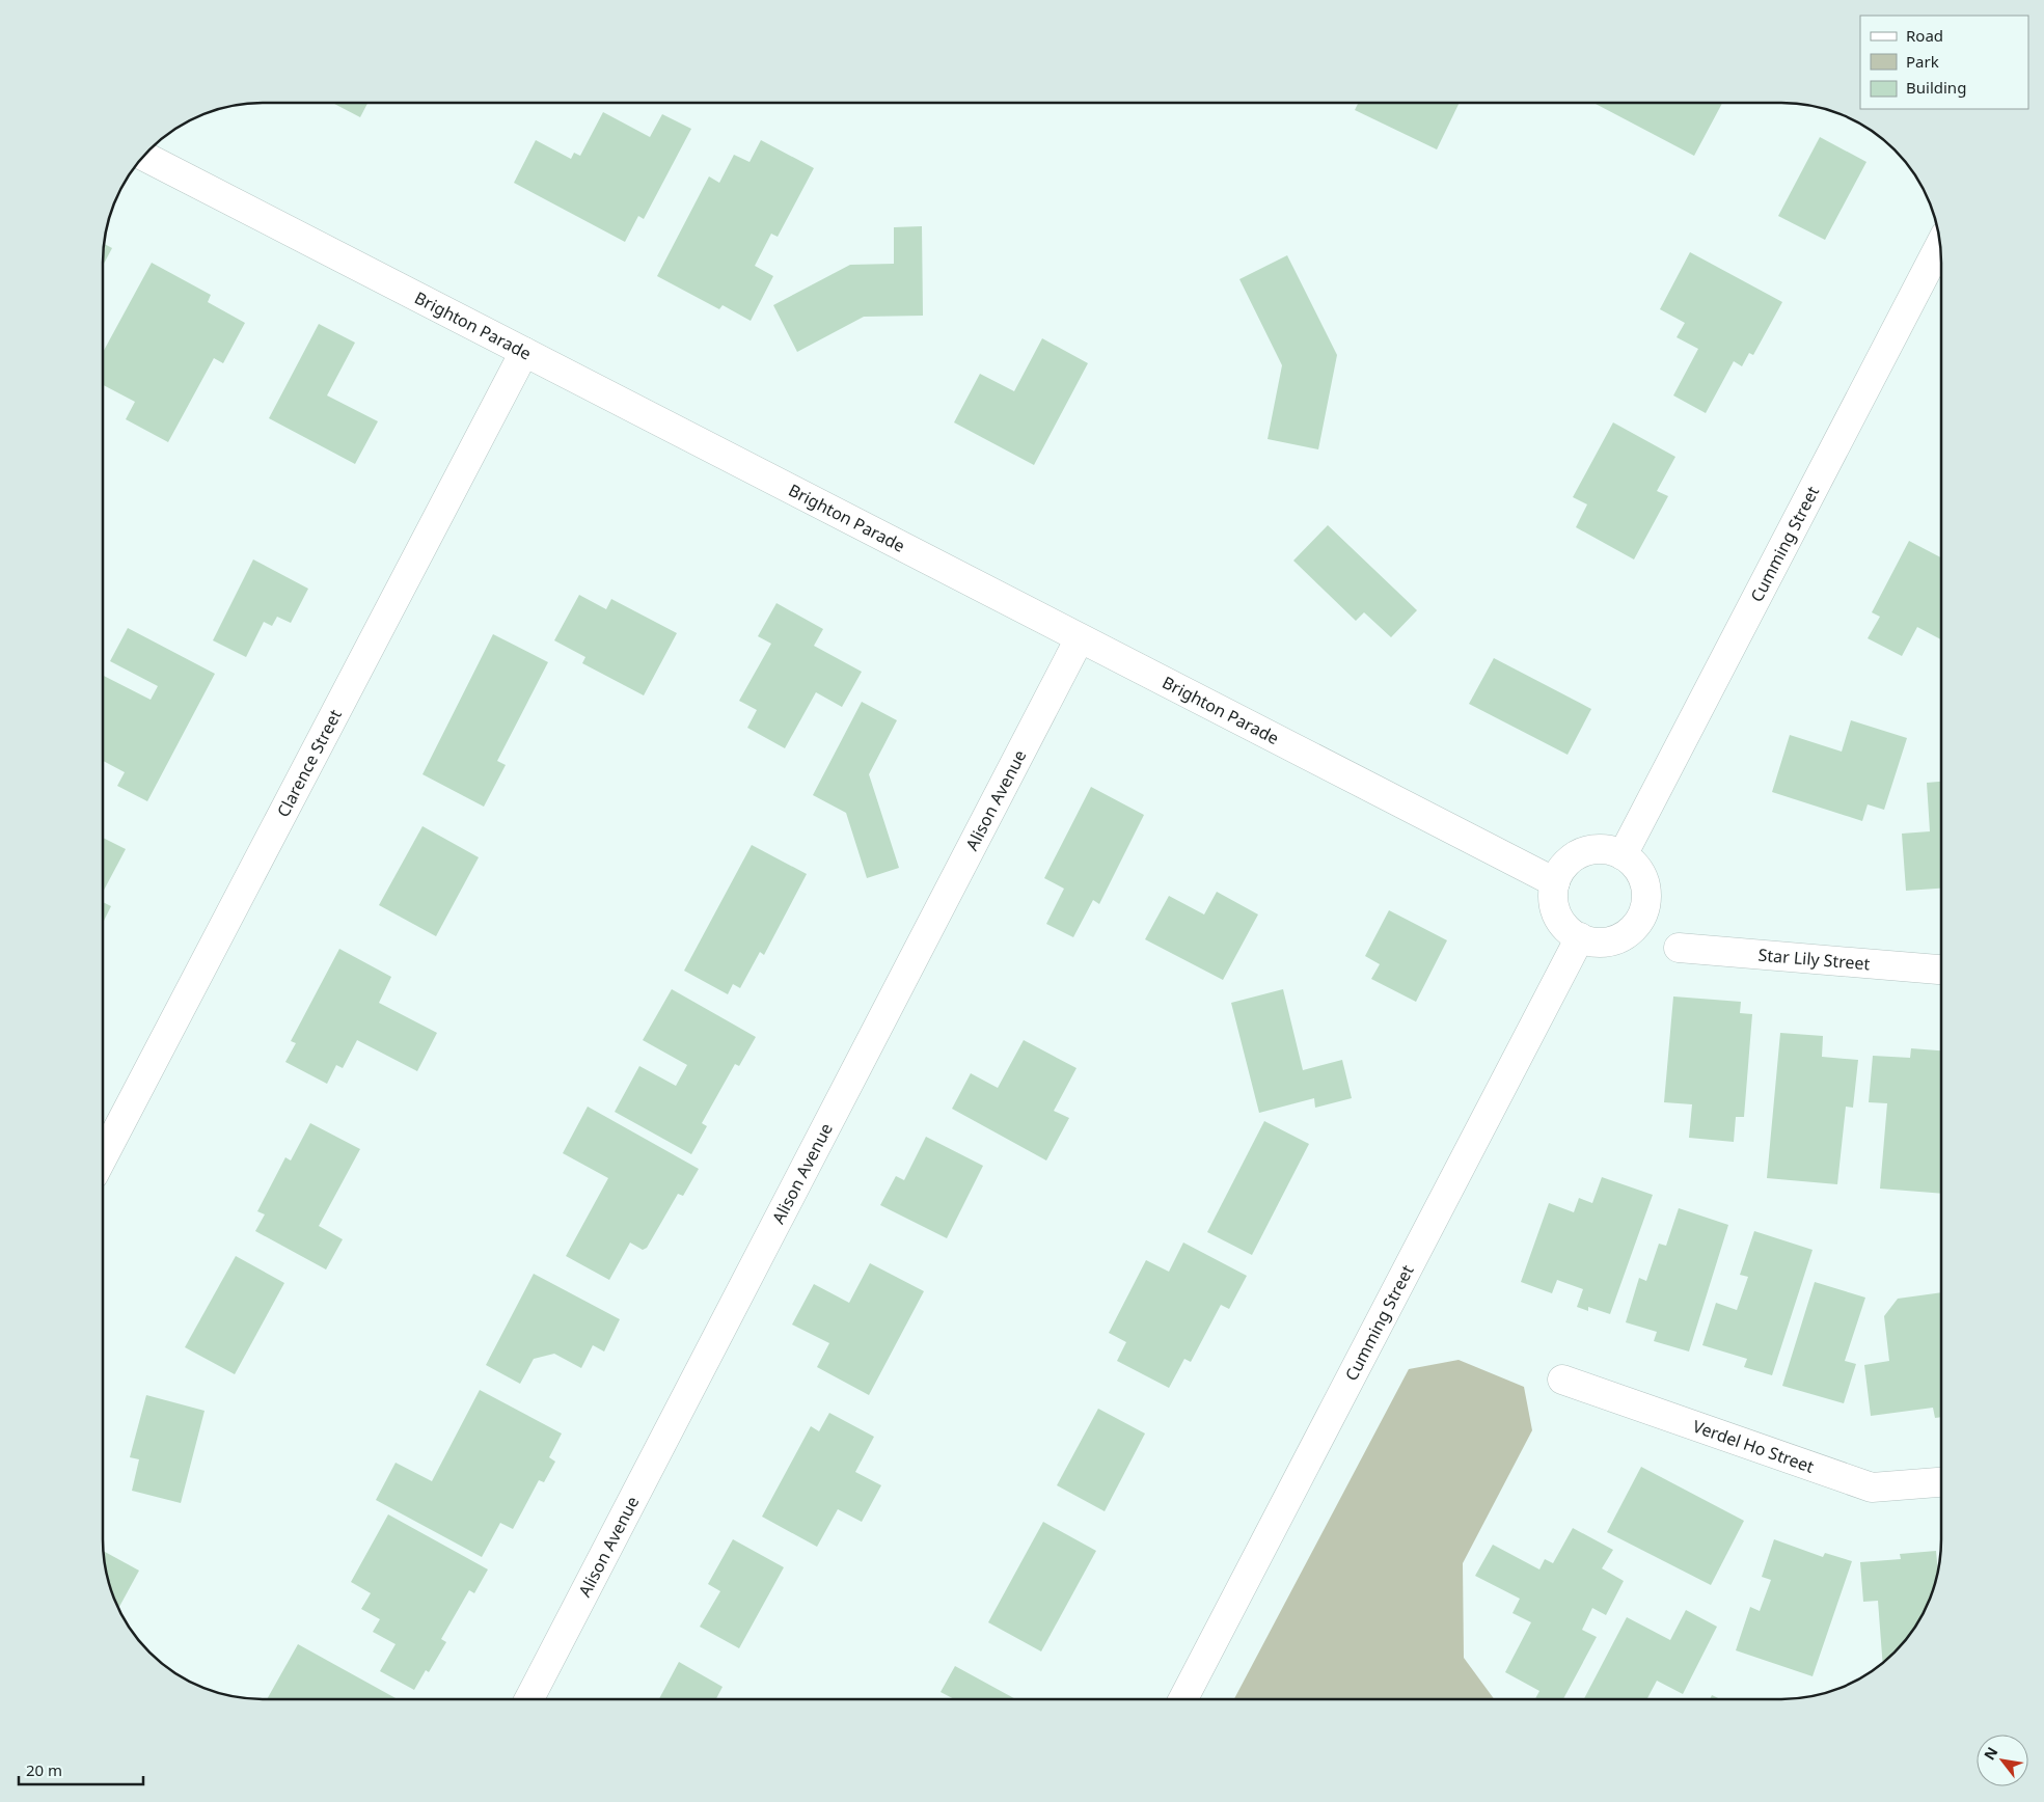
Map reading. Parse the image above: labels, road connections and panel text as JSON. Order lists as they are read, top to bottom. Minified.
{"streets":{"street":["Brighton Parade","Cumming Street","Clarence Street","Alison Avenue","Star Lily Street","Verdel Ho Street"]},"crossings":[["Brighton Parade","Cumming Street"],["Brighton Parade","Clarence Street"],["Brighton Parade","Alison Avenue"]],"legend":["Road","Park","Building"],"scale_bar":"20 m","north":"top left"}
